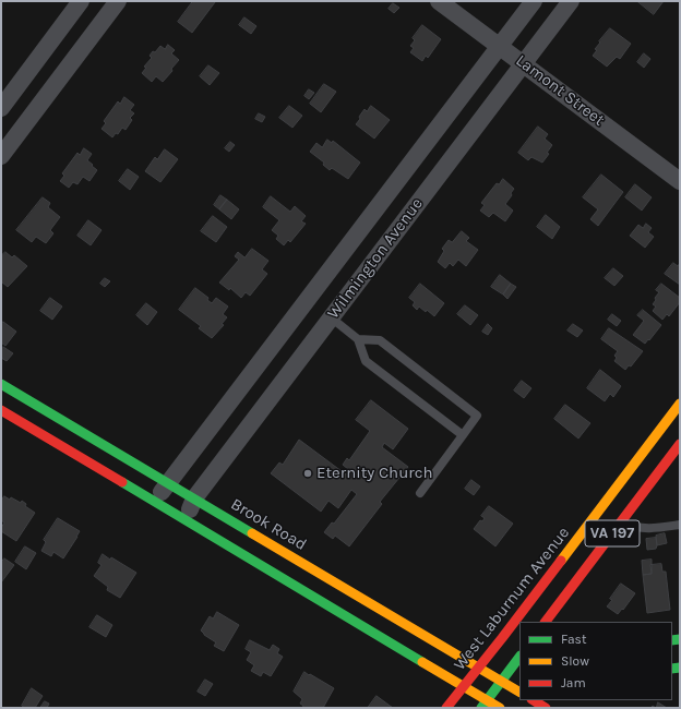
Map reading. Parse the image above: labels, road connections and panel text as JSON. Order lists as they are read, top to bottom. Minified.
{"streets":{"main road":["Brook Road","VA 197","West Laburnum Avenue"],"street":["Lamont Street","Wilmington Avenue"]},"crossings":[["Lamont Street","Wilmington Avenue"],["Wilmington Avenue","Brook Road"],["Brook Road","West Laburnum Avenue"]],"places":["Eternity Church"],"legend":["Fast","Slow","Jam"]}
